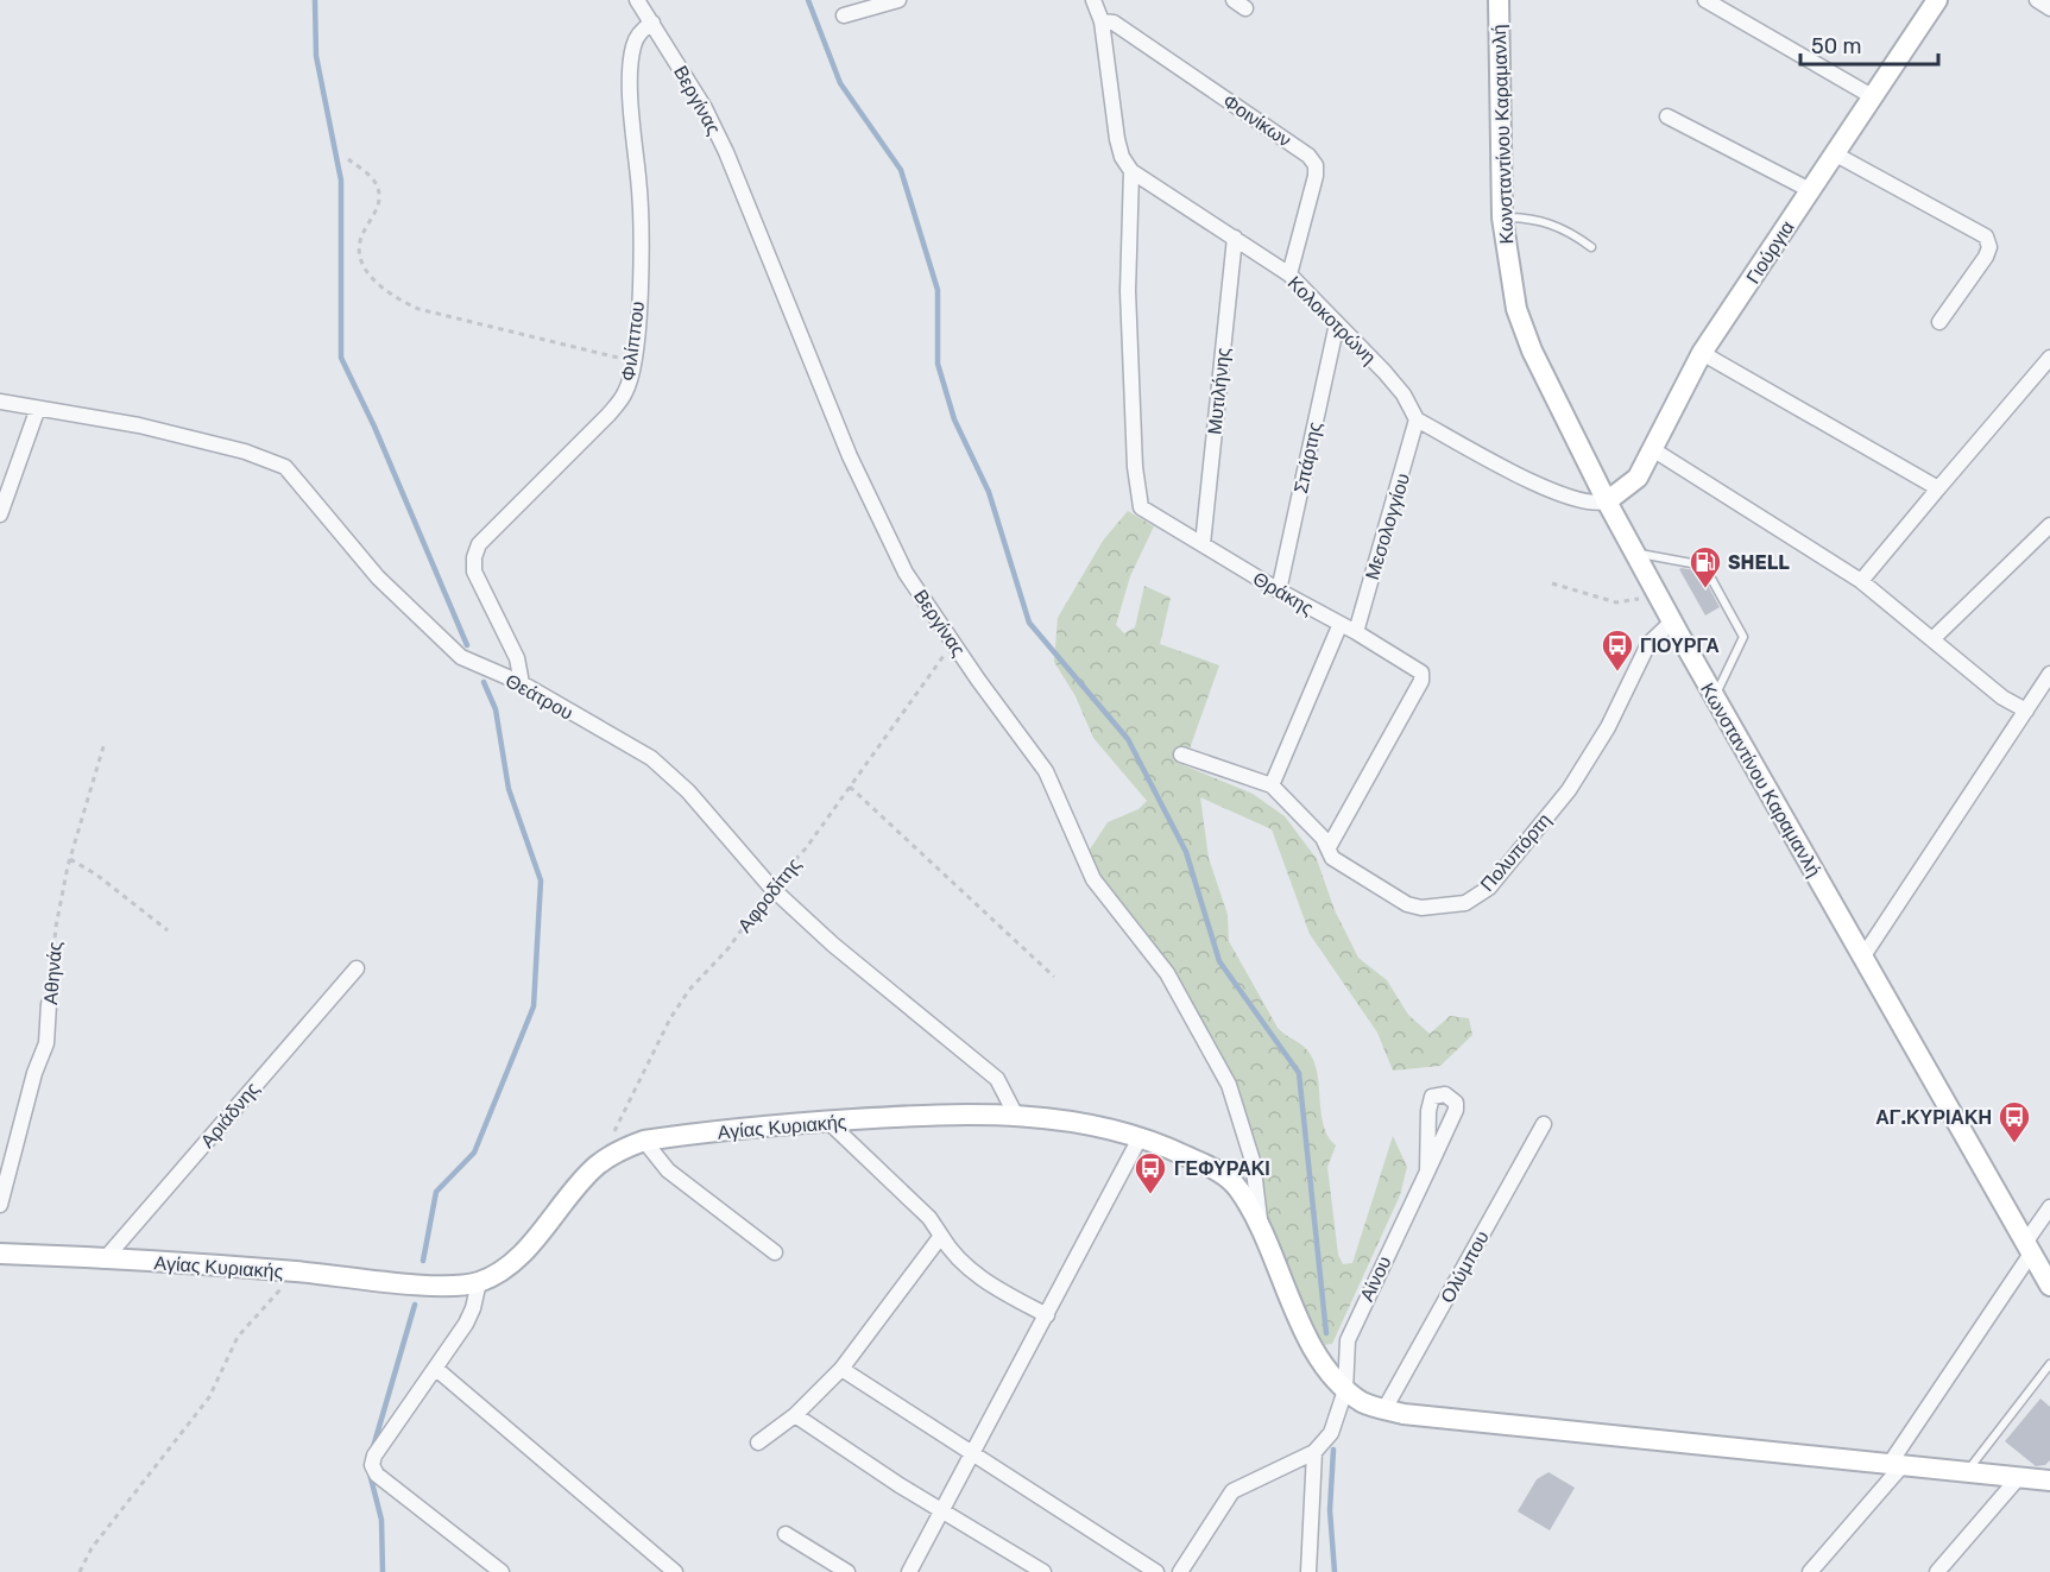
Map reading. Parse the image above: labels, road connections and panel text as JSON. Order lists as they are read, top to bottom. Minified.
{"streets":{"street":["Βεργίνας","Φοινίκων","Κωνσταντίνου Καραμανλή","Γιούργια","Κολοκοτρώνη","Φιλίππου","Μυτιλήνης","Σπάρτης","Μεσολογγίου","Θράκης","Θεάτρου","Πολυπόρτη","Αθηνάς","Αριάδνης","Αγίας Κυριακής","Ολύμπου","Αίνου"],"path":["Αφροδίτης"]},"crossings":[["Βεργίνας","Φιλίππου"],["Βεργίνας","Αφροδίτης"],["Βεργίνας","Αγίας Κυριακής"],["Φοινίκων","Κολοκοτρώνη"],["Κωνσταντίνου Καραμανλή","Γιούργια"],["Κωνσταντίνου Καραμανλή","Πολυπόρτη"],["Κολοκοτρώνη","Μυτιλήνης"],["Κολοκοτρώνη","Σπάρτης"],["Κολοκοτρώνη","Μεσολογγίου"],["Κολοκοτρώνη","Θράκης"],["Φιλίππου","Θεάτρου"],["Μυτιλήνης","Θράκης"],["Σπάρτης","Θράκης"],["Μεσολογγίου","Θράκης"],["Θράκης","Πολυπόρτη"],["Θεάτρου","Αφροδίτης"],["Θεάτρου","Αγίας Κυριακής"],["Αφροδίτης","Αγίας Κυριακής"],["Αριάδνης","Αγίας Κυριακής"],["Αγίας Κυριακής","Ολύμπου"],["Αγίας Κυριακής","Αίνου"]],"places":{"fuel station":["SHELL"],"bus stop":["ΓΙΟΥΡΓΑ","ΑΓ.ΚΥΡΙΑΚΗ","ΓΕΦΥΡΑΚΙ"]},"scale_bar":"50 m"}
